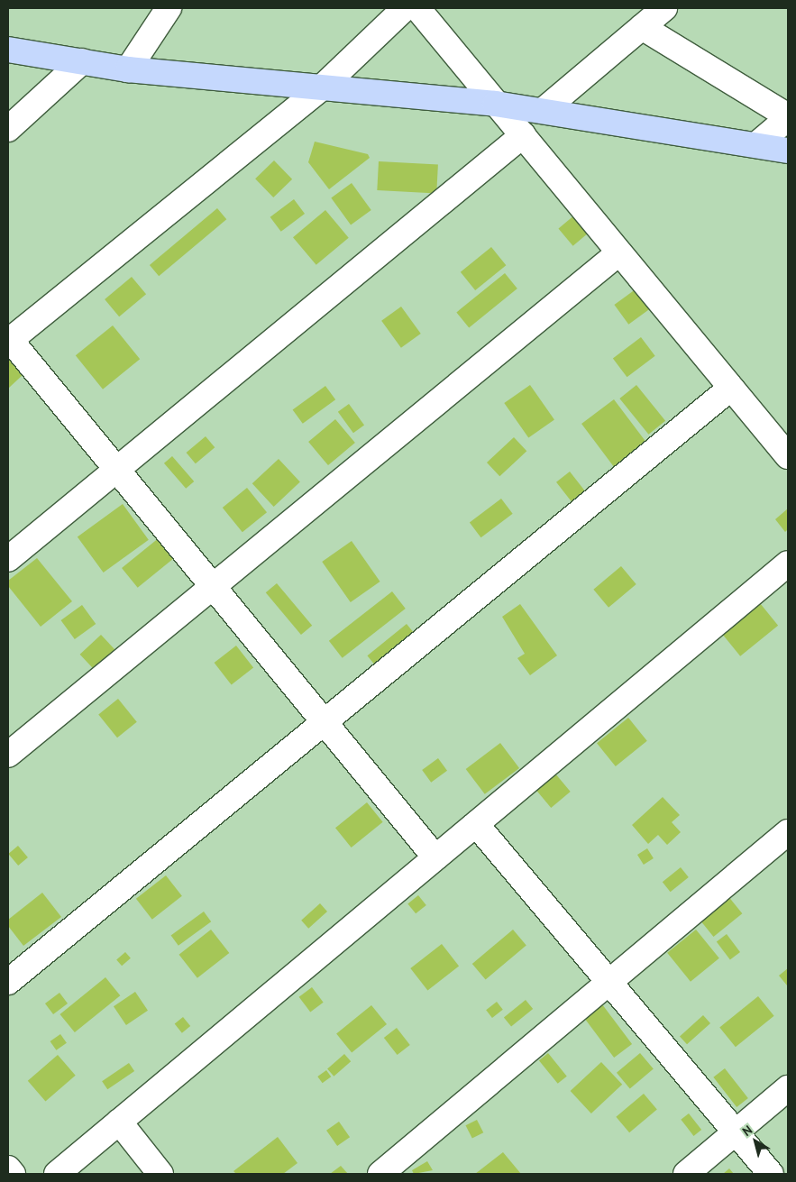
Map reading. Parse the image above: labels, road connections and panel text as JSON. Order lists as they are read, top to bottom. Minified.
{"north":"top left"}
